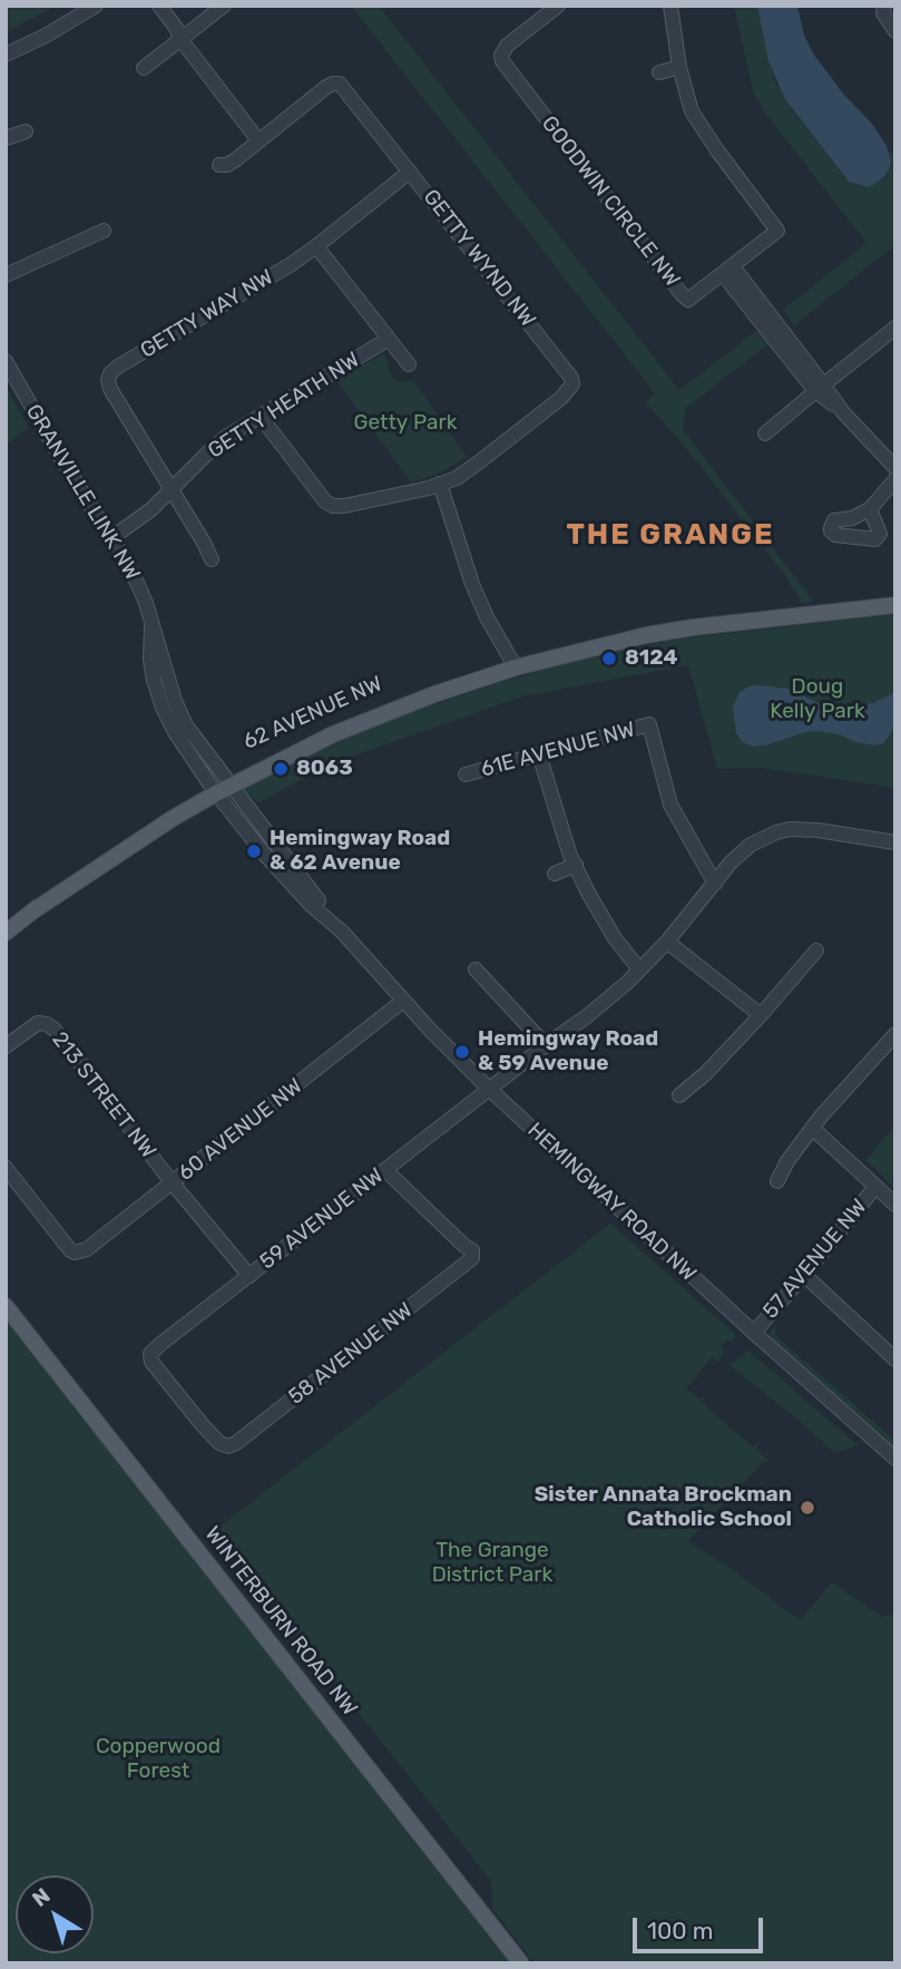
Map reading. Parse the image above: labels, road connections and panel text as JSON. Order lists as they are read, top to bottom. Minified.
{"streets":{"main road":["62 AVENUE NW","WINTERBURN ROAD NW"],"street":["GOODWIN CIRCLE NW","GETTY WYND NW","GETTY WAY NW","GETTY HEATH NW","GRANVILLE LINK NW","61E AVENUE NW","213 STREET NW","60 AVENUE NW","HEMINGWAY ROAD NW","59 AVENUE NW","57 AVENUE NW","58 AVENUE NW"]},"crossings":[["GETTY WYND NW","GETTY WAY NW"],["GETTY WAY NW","GETTY HEATH NW"],["GETTY HEATH NW","GRANVILLE LINK NW"],["GRANVILLE LINK NW","62 AVENUE NW"],["GRANVILLE LINK NW","HEMINGWAY ROAD NW"],["62 AVENUE NW","HEMINGWAY ROAD NW"],["61E AVENUE NW","59 AVENUE NW"],["213 STREET NW","60 AVENUE NW"],["213 STREET NW","59 AVENUE NW"],["60 AVENUE NW","HEMINGWAY ROAD NW"],["HEMINGWAY ROAD NW","59 AVENUE NW"],["HEMINGWAY ROAD NW","57 AVENUE NW"],["59 AVENUE NW","58 AVENUE NW"]],"districts":["THE GRANGE"],"parks":["Getty Park","Doug Kelly Park","The Grange District Park","Copperwood Forest"],"places":["8124","8063","Hemingway Road & 62 Avenue","Hemingway Road & 59 Avenue","Sister Annata Brockman Catholic School"],"scale_bar":"100 m","north":"top left"}
